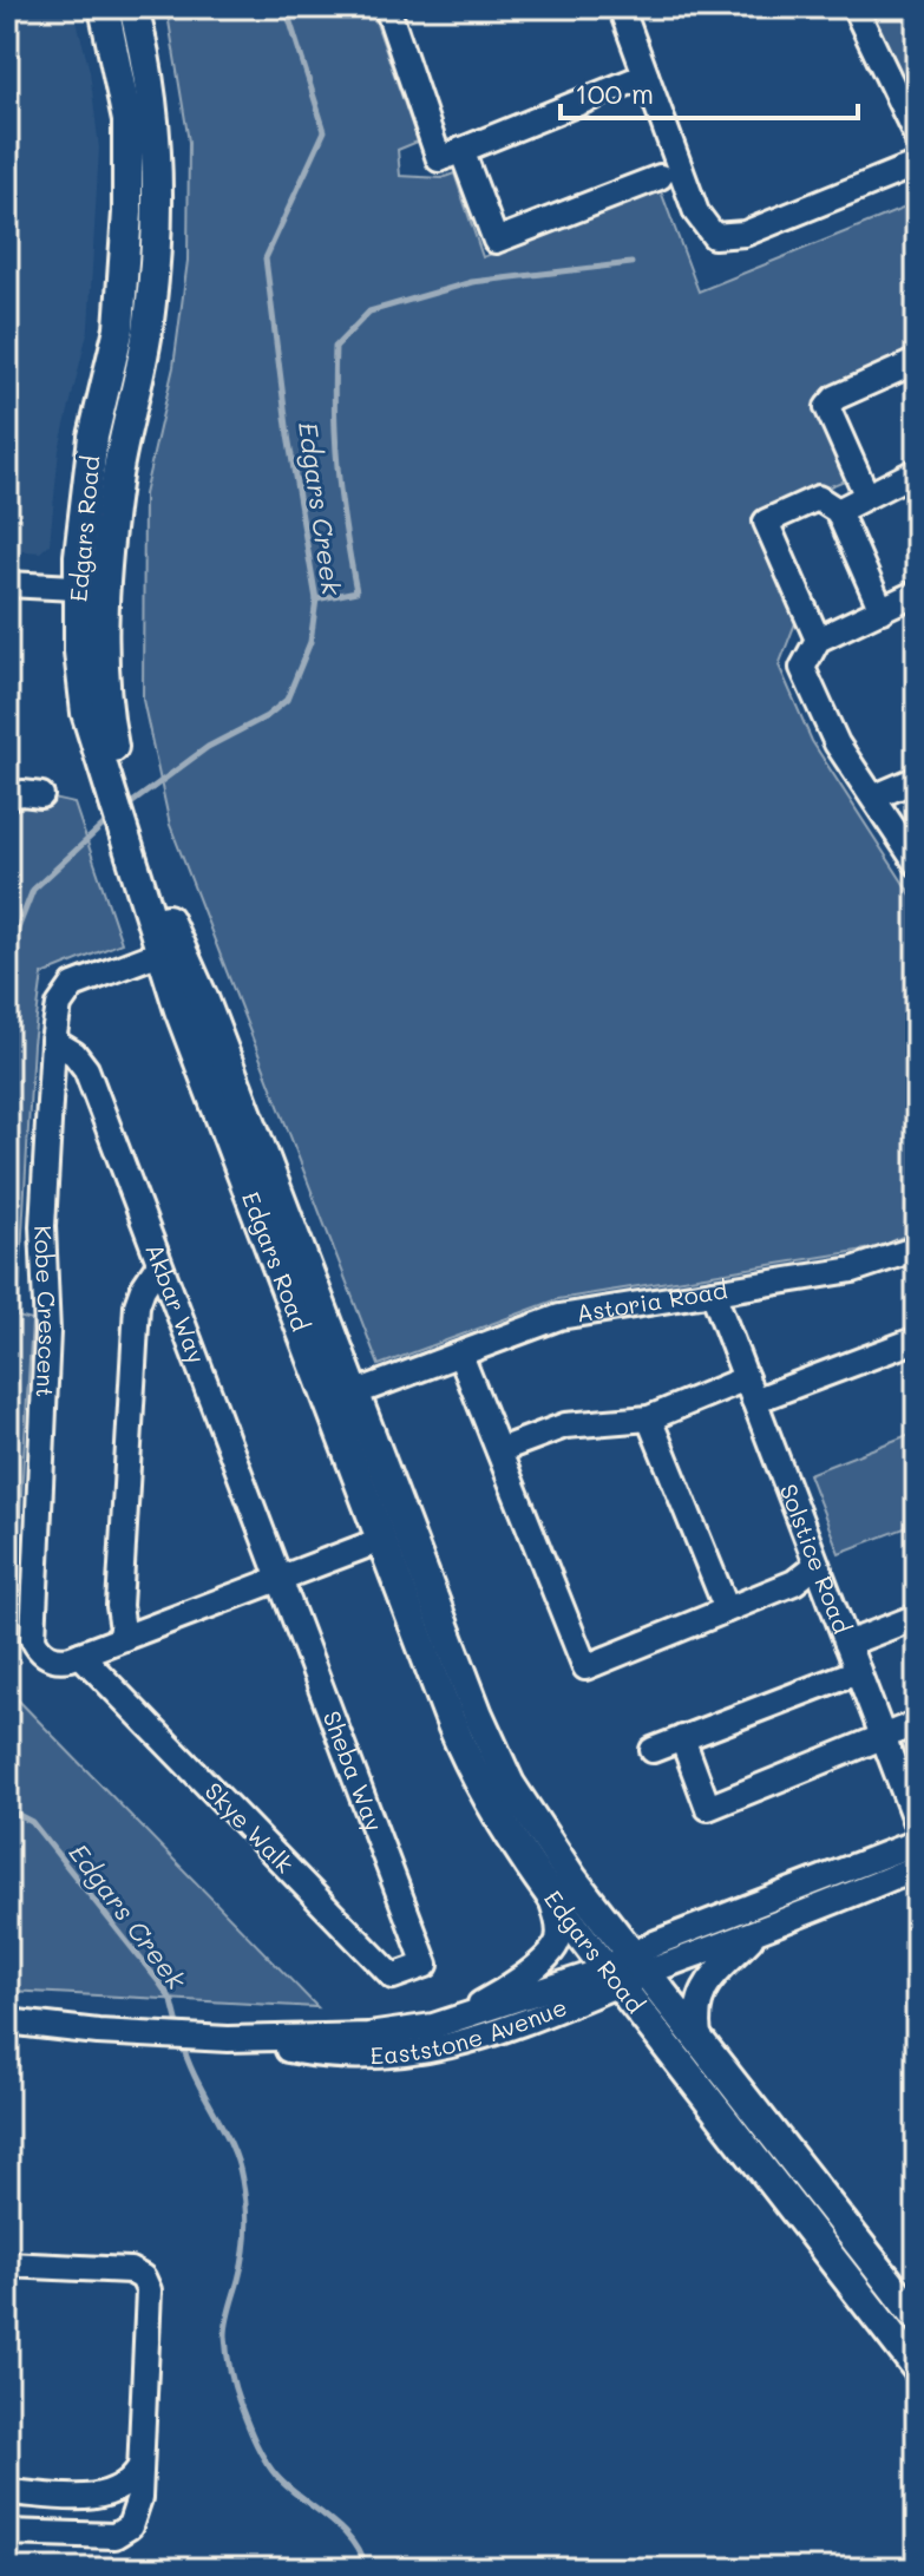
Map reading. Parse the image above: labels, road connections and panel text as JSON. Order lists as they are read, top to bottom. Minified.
{"streets":{"main road":["Edgars Road"],"street":["Astoria Road","Akbar Way","Kobe Crescent","Solstice Road","Sheba Way","Skye Walk","Eaststone Avenue"]},"crossings":[["Edgars Road","Astoria Road"],["Edgars Road","Kobe Crescent"],["Edgars Road","Eaststone Avenue"],["Astoria Road","Solstice Road"],["Akbar Way","Kobe Crescent"],["Akbar Way","Sheba Way"],["Kobe Crescent","Skye Walk"],["Sheba Way","Skye Walk"]],"water":["Edgars Creek"],"scale_bar":"100 m"}
